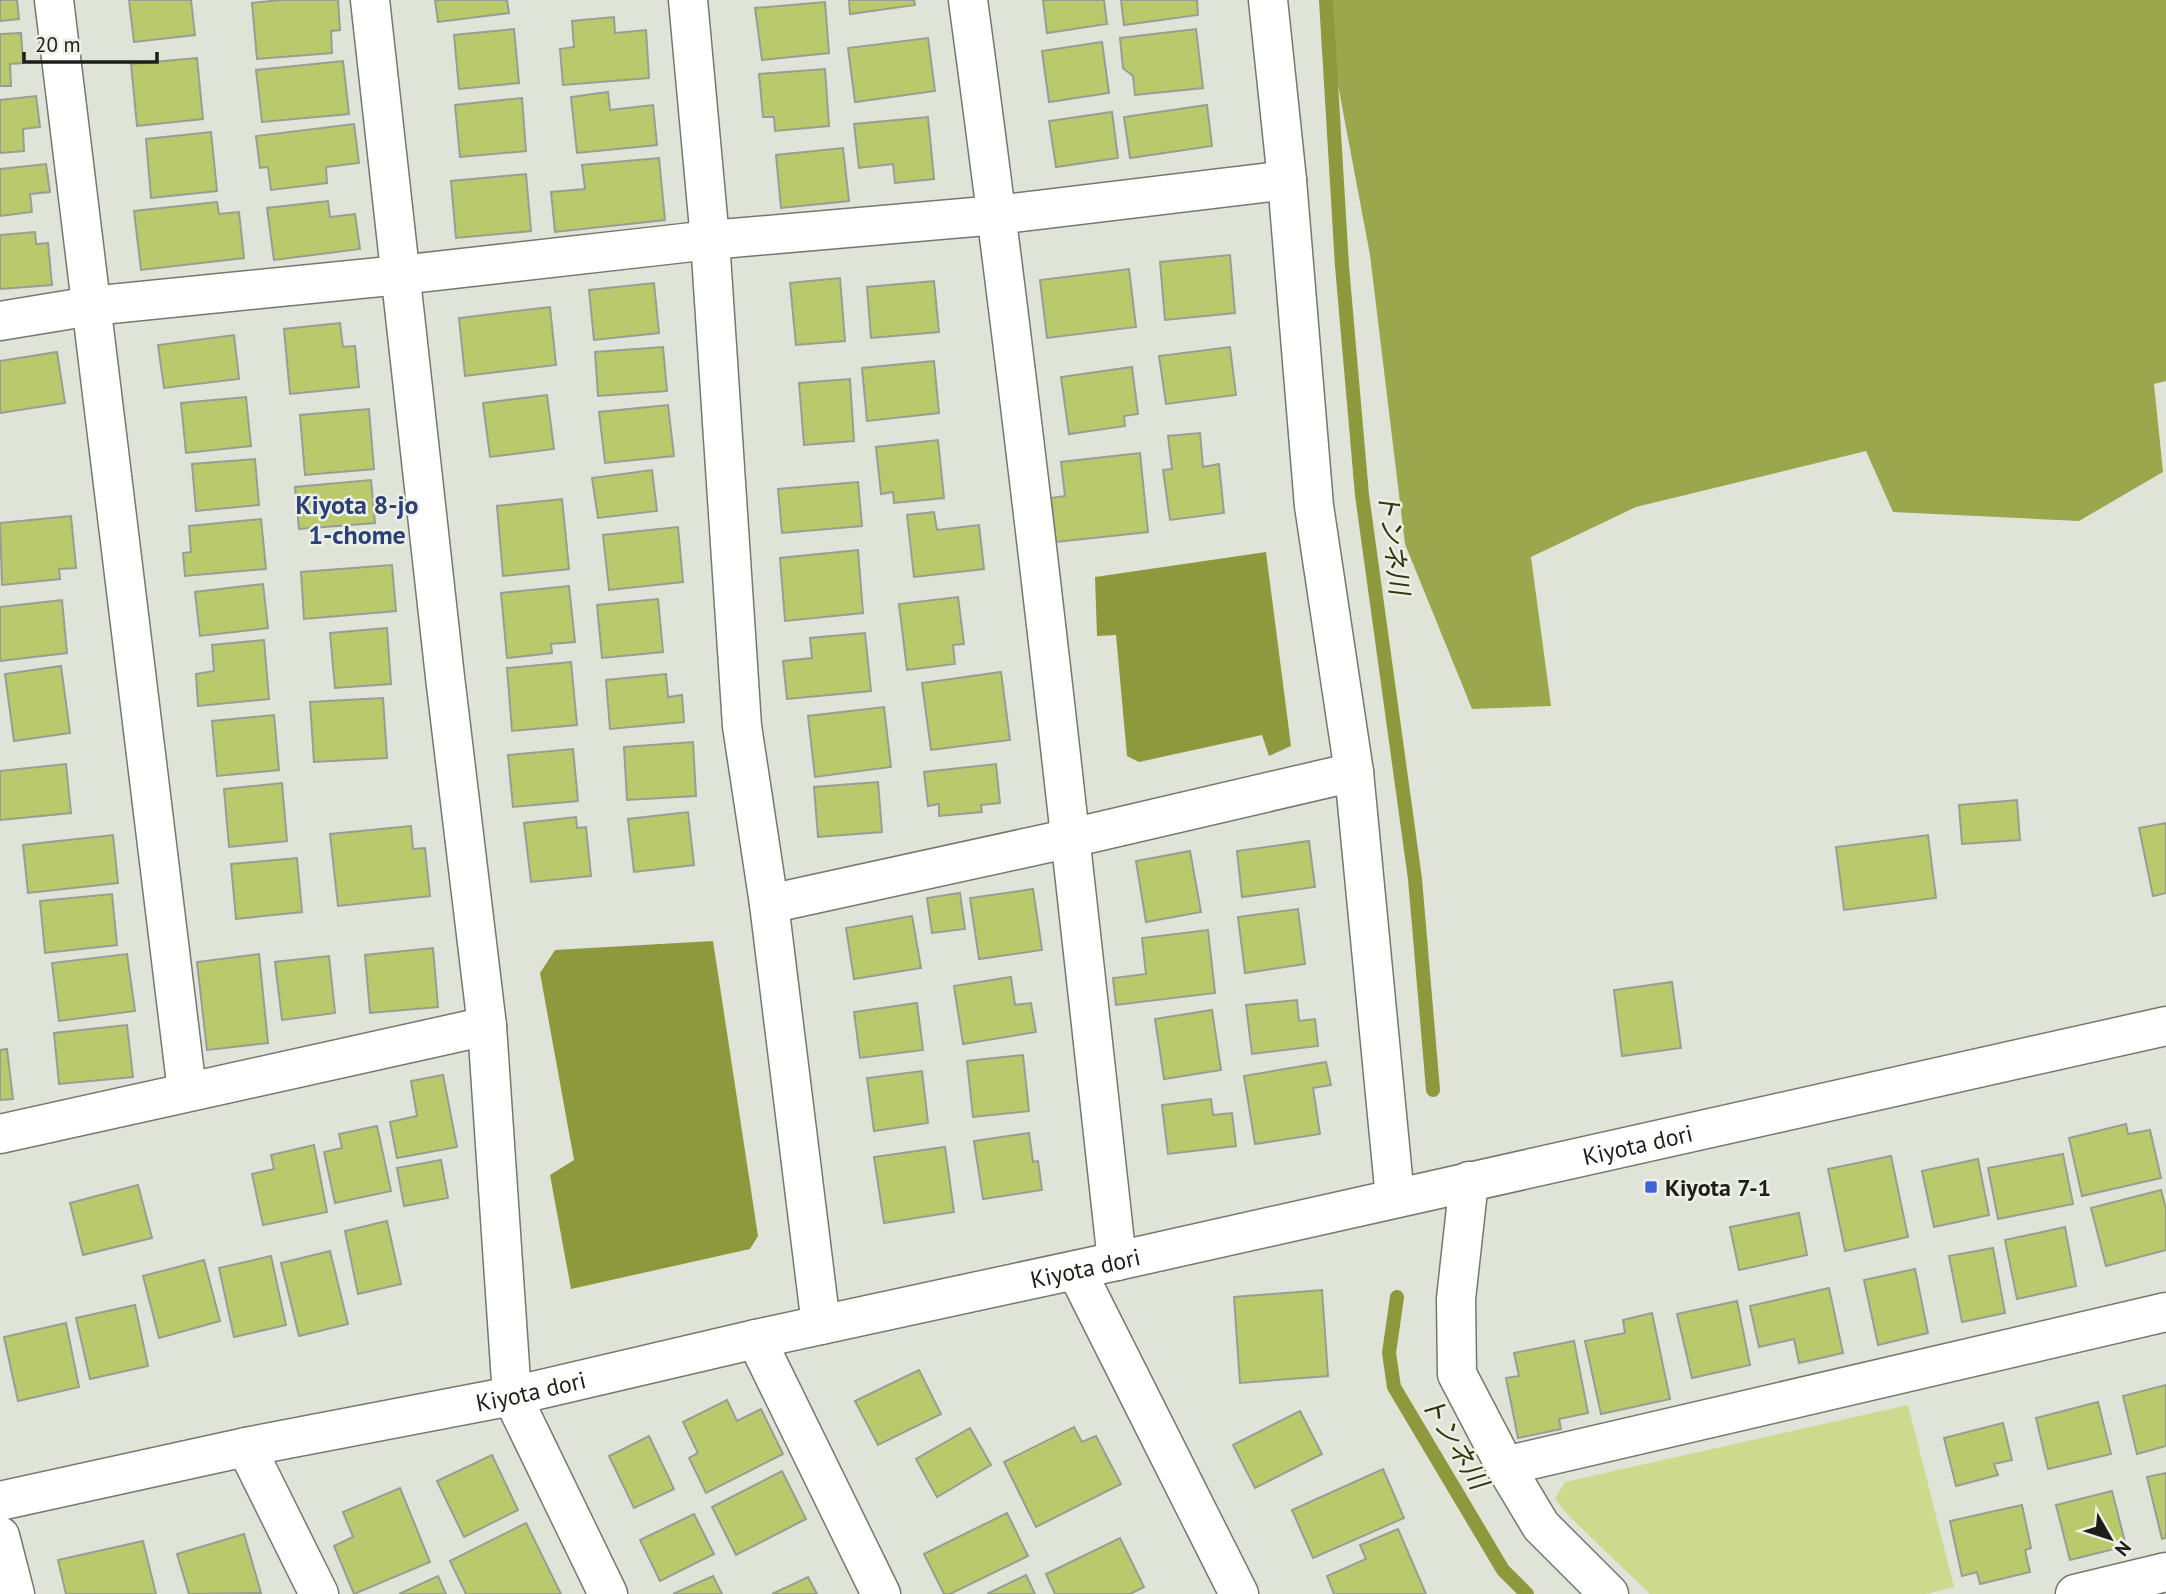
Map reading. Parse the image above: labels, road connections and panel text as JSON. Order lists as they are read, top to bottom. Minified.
{"streets":{"street":["Kiyota dori"]},"districts":["Kiyota 8-jo 1-chome"],"water":["トンネ川"],"places":{"transit":["Kiyota 7-1"]},"scale_bar":"20 m","north":"bottom right"}
